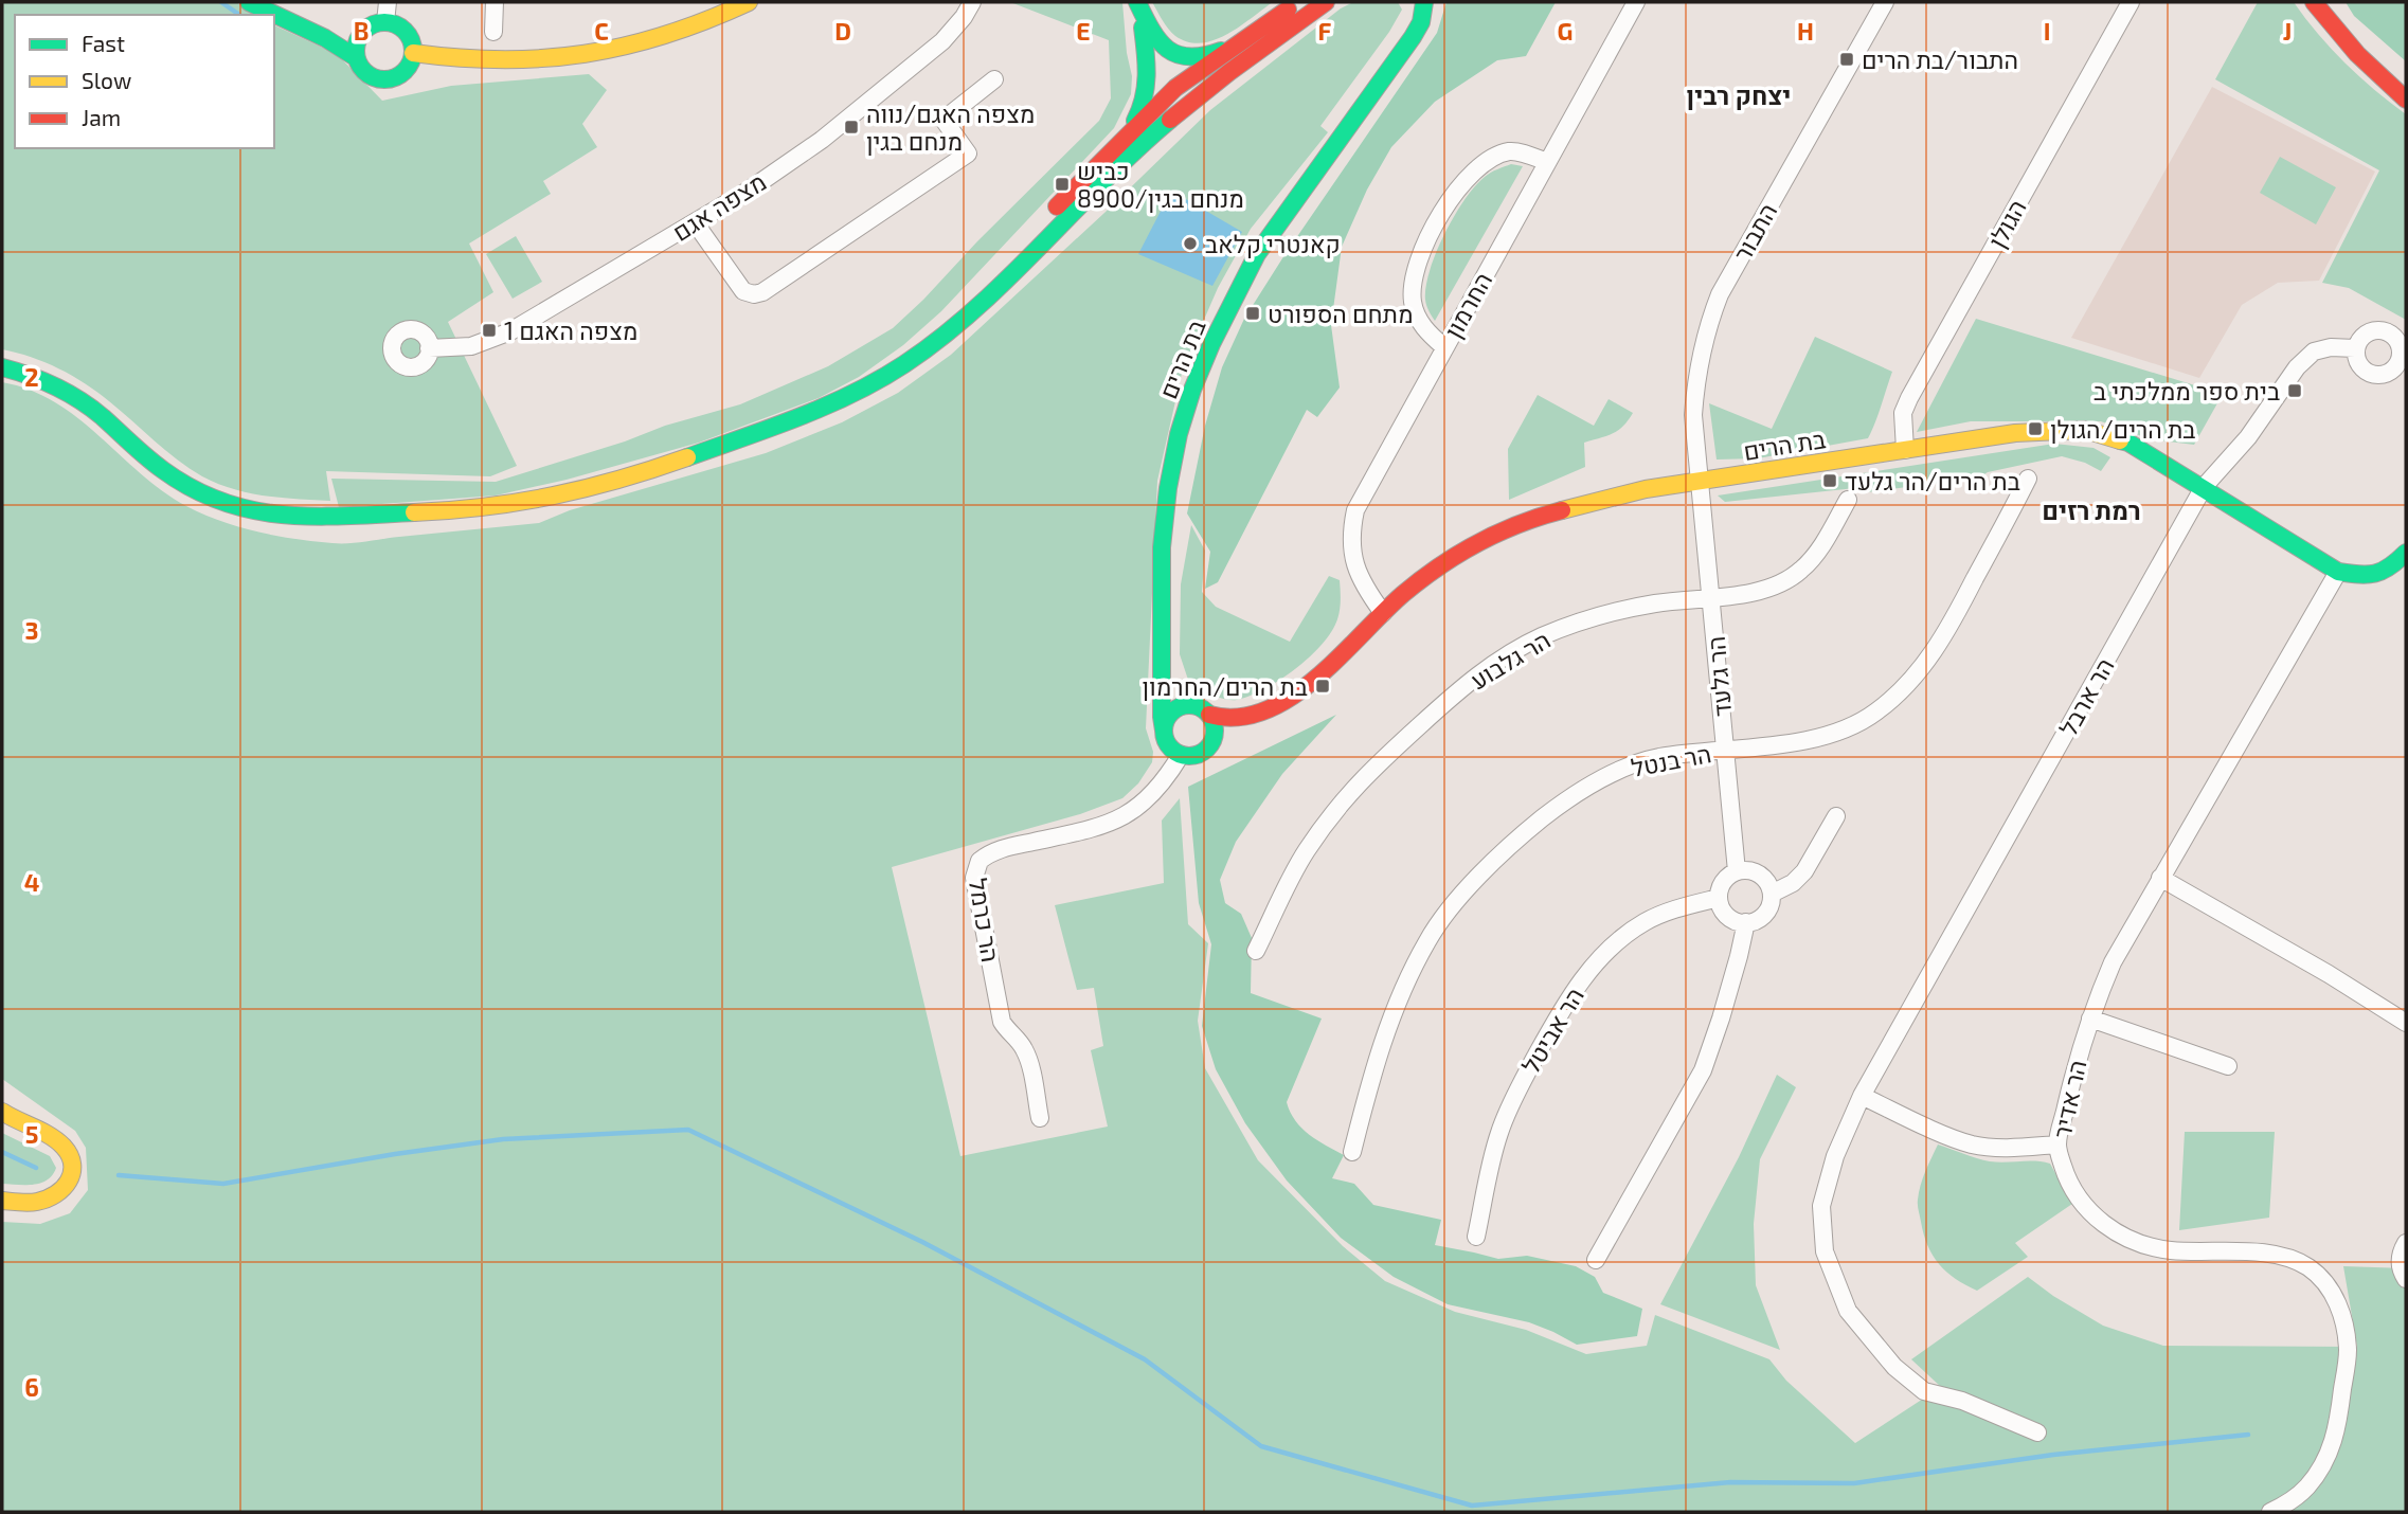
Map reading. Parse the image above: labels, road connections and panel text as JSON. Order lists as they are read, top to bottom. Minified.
{"streets":{"street":["מצפה אגם","הגולן","התבור","החרמון","בת הרים","הר גלבוע","הר גלעד","הר ארבל","הר בנטל","הר כרמל","הר אביטל","הר אדיר"]},"crossings":[["הגולן","בת הרים"],["התבור","בת הרים"],["התבור","הר גלעד"],["החרמון","בת הרים"],["בת הרים","הר גלעד"],["בת הרים","הר ארבל"],["בת הרים","הר כרמל"],["בת הרים","הר אדיר"],["הר גלבוע","הר גלעד"],["הר גלעד","הר בנטל"],["הר גלעד","הר אביטל"]],"districts":["יצחק רבין","רמת רזים"],"places":{"transit":["התבור/בת הרים","מצפה האגם/נווה מנחם בגין","כביש 8900/מנחם בגין","מתחם הספורט","מצפה האגם 1","בית ספר ממלכתי ב","בת הרים/הגולן","בת הרים/הר גלעד","בת הרים/החרמון"],"other":["קאנטרי קלאב"]},"legend":["Fast","Slow","Jam"],"grid":{"columns":["B","C","D","E","F","G","H","I","J"],"rows":["2","3","4","5","6"]}}
